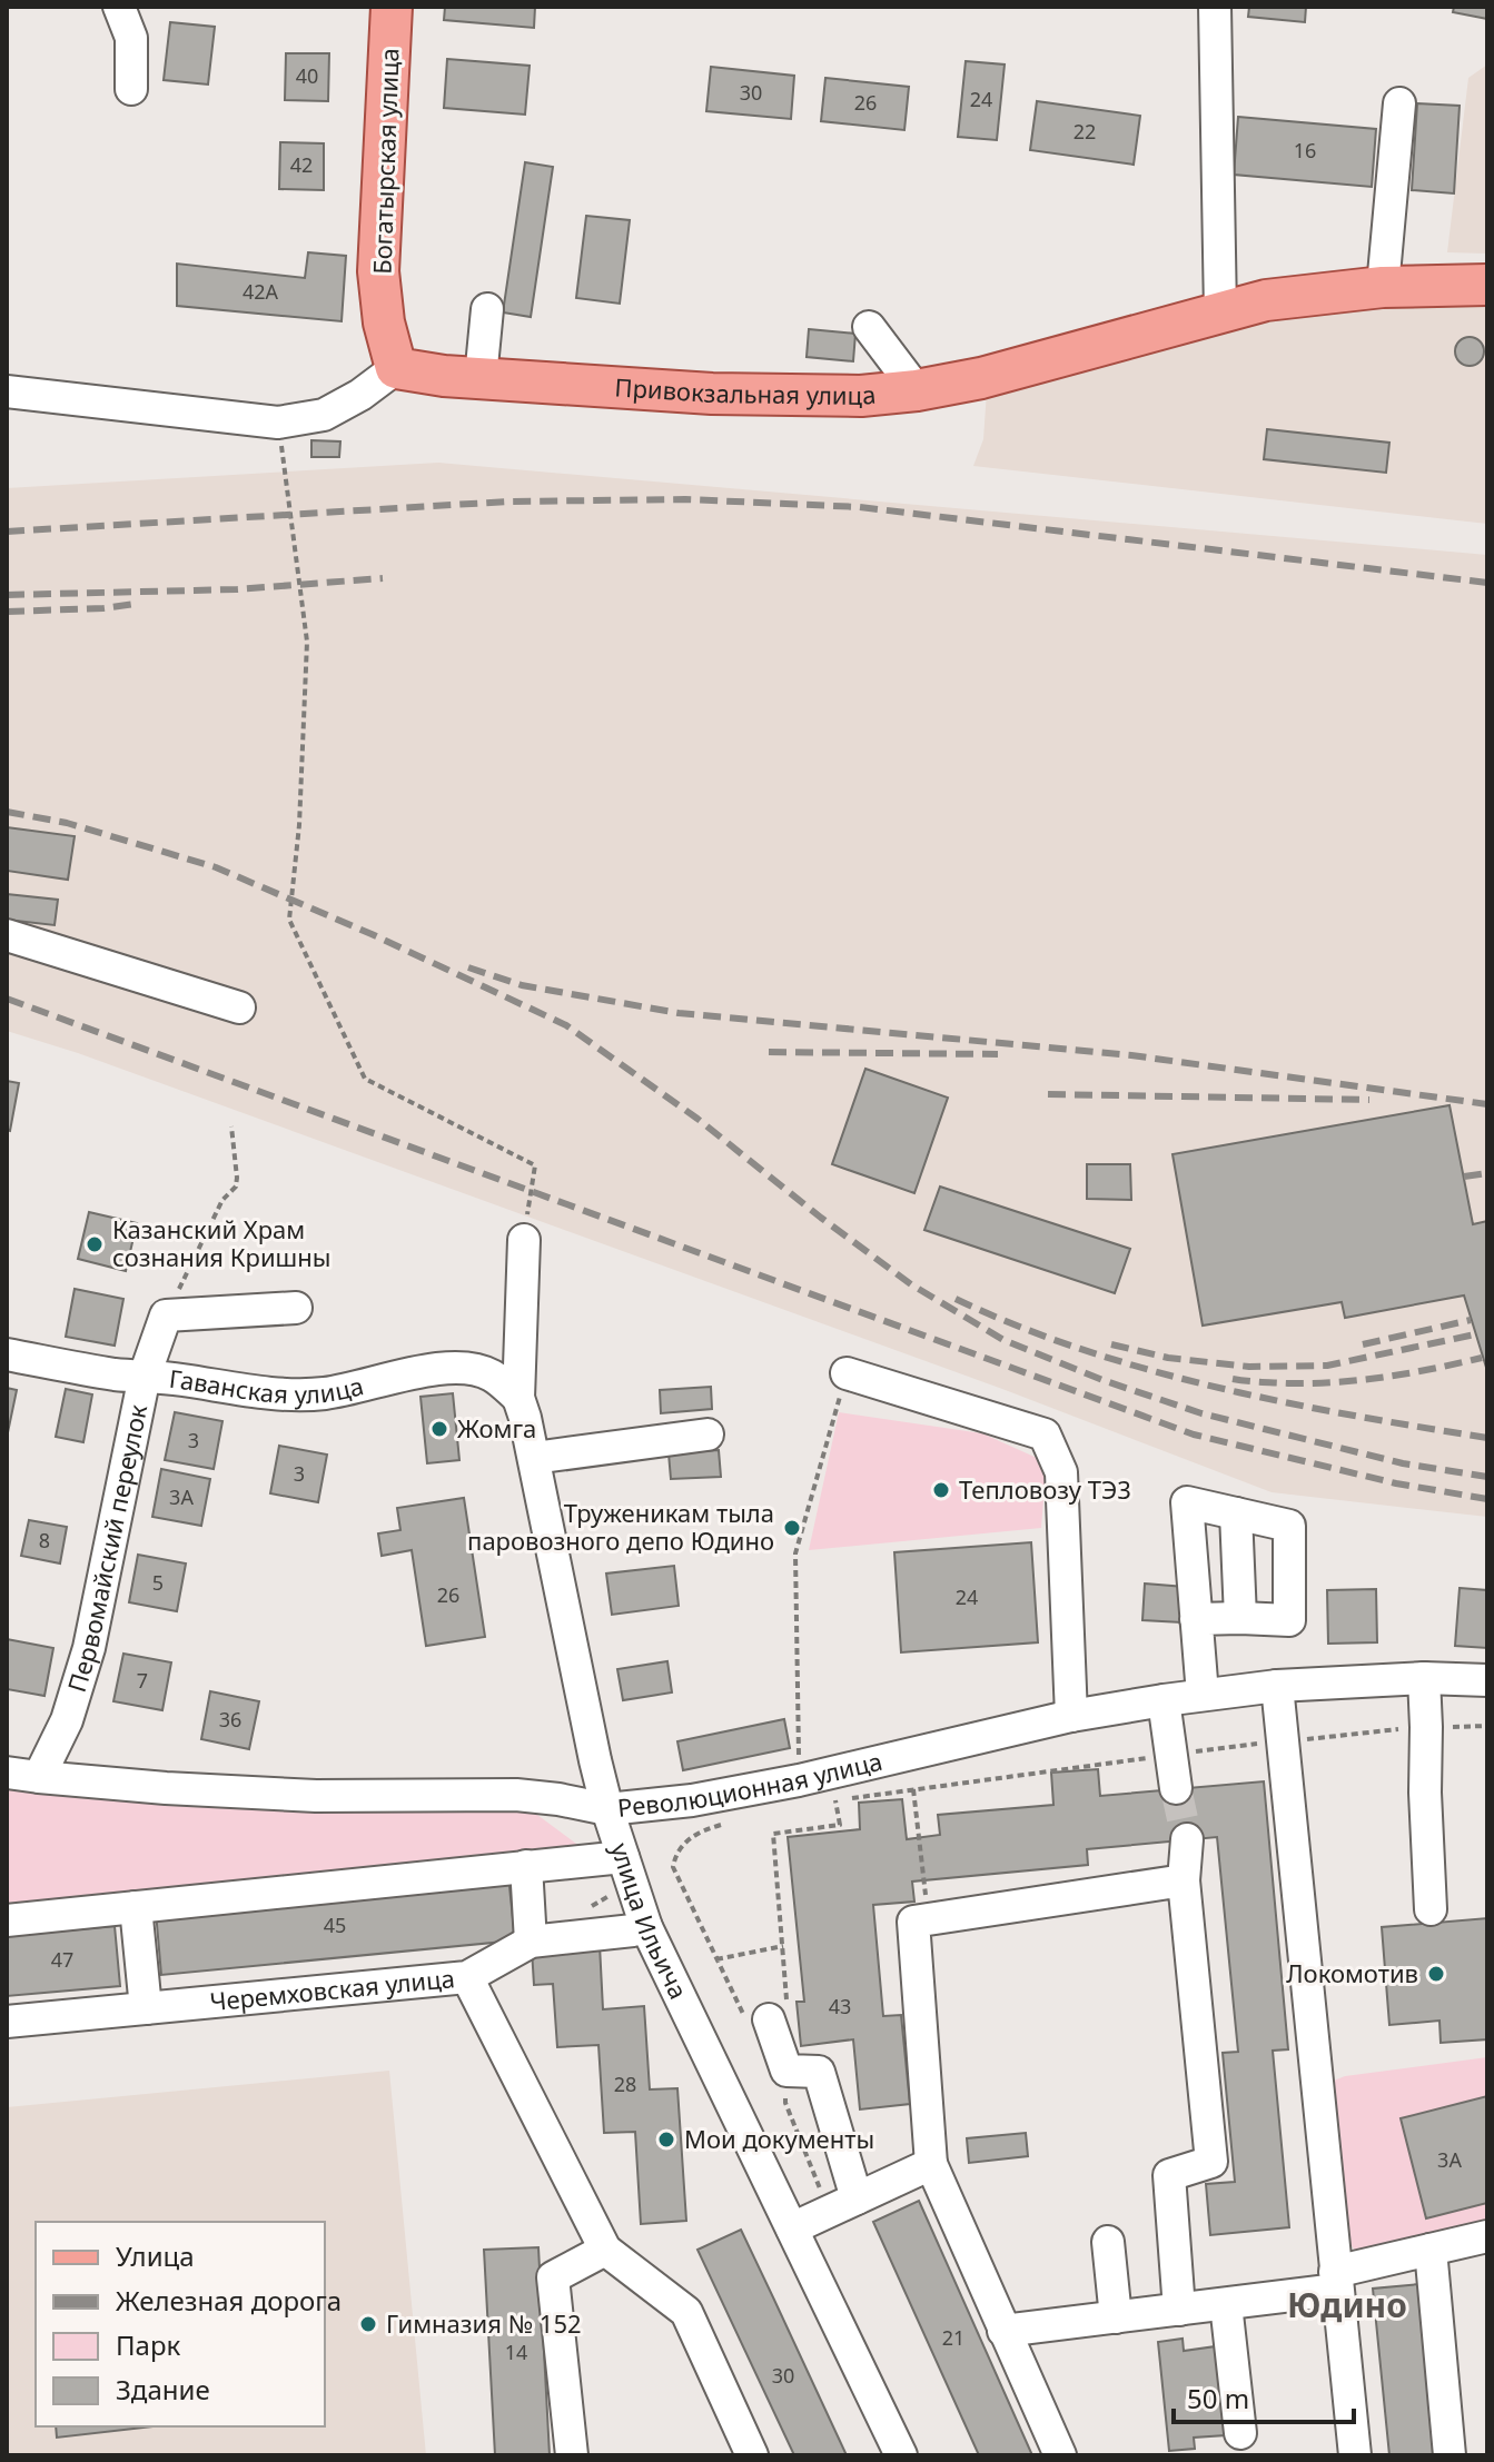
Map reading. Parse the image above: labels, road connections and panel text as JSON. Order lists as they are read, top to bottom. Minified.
{"streets":{"main road":["Богатырская улица","Привокзальная улица"],"street":["Гаванская улица","Первомайский переулок","Революционная улица","улица Ильича","Черемховская улица"]},"crossings":[["Богатырская улица","Привокзальная улица"],["Гаванская улица","Первомайский переулок"],["Гаванская улица","улица Ильича"],["Первомайский переулок","Революционная улица"],["Революционная улица","улица Ильича"],["улица Ильича","Черемховская улица"]],"districts":["Юдино"],"places":["Казанский Храм сознания Кришны","Жомга","Тепловозу ТЭ3","Труженикам тыла паровозного депо Юдино","Локомотив","Мои документы","Гимназия № 152"],"house_numbers":["40","30","24","26","22","16","42","42А","3","3","3А","8","5","26","24","7","36","45","47","43","28","3А","21","14","30"],"legend":["Улица","Железная дорога","Парк","Здание"],"scale_bar":"50 m"}
